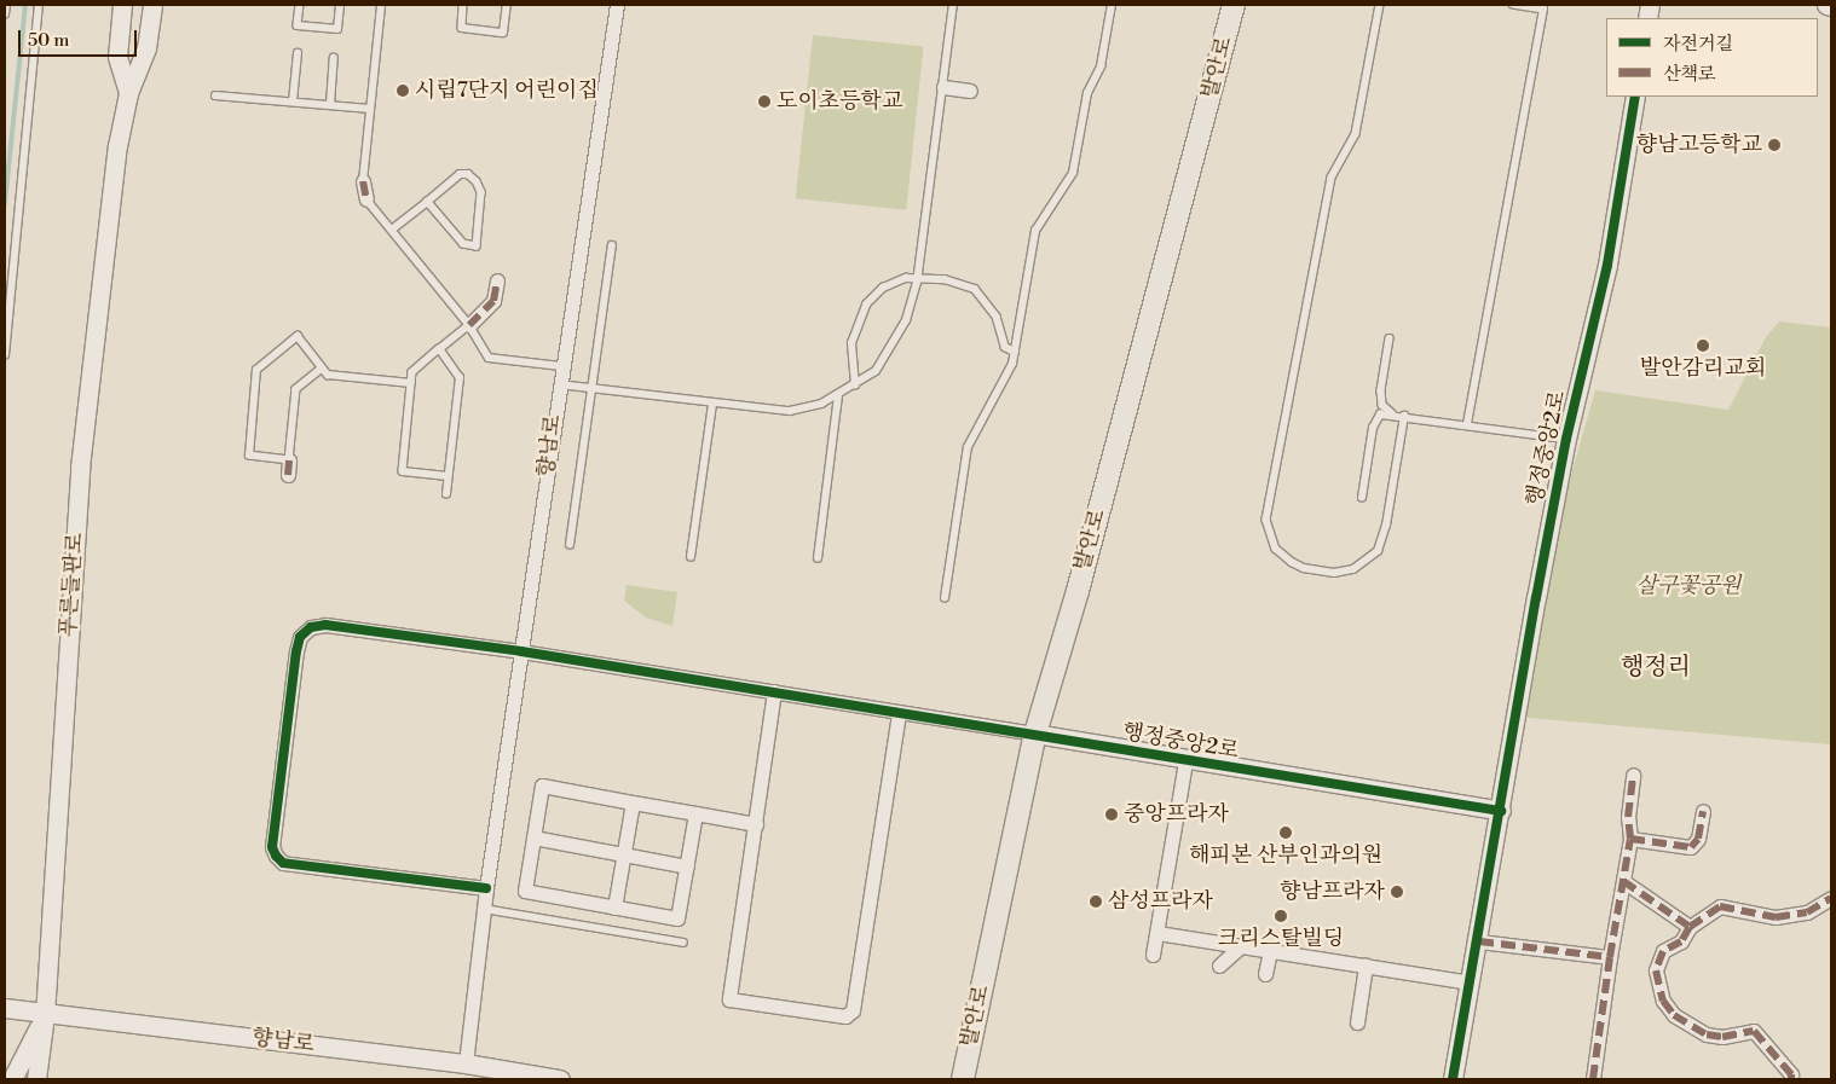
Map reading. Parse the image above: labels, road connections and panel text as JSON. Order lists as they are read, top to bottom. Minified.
{"streets":{"main road":["발안로"],"street":["향남로","행정중앙2로","푸른들판로"]},"crossings":[["발안로","행정중앙2로"],["향남로","푸른들판로"]],"districts":["행정리"],"parks":["살구꽃공원"],"places":["시립7단지 어린이집","도이초등학교","향남고등학교","발안감리교회","중앙프라자","해피본 산부인과의원","향남프라자","삼성프라자","크리스탈빌딩"],"legend":["자전거길","산책로"],"scale_bar":"50 m"}
